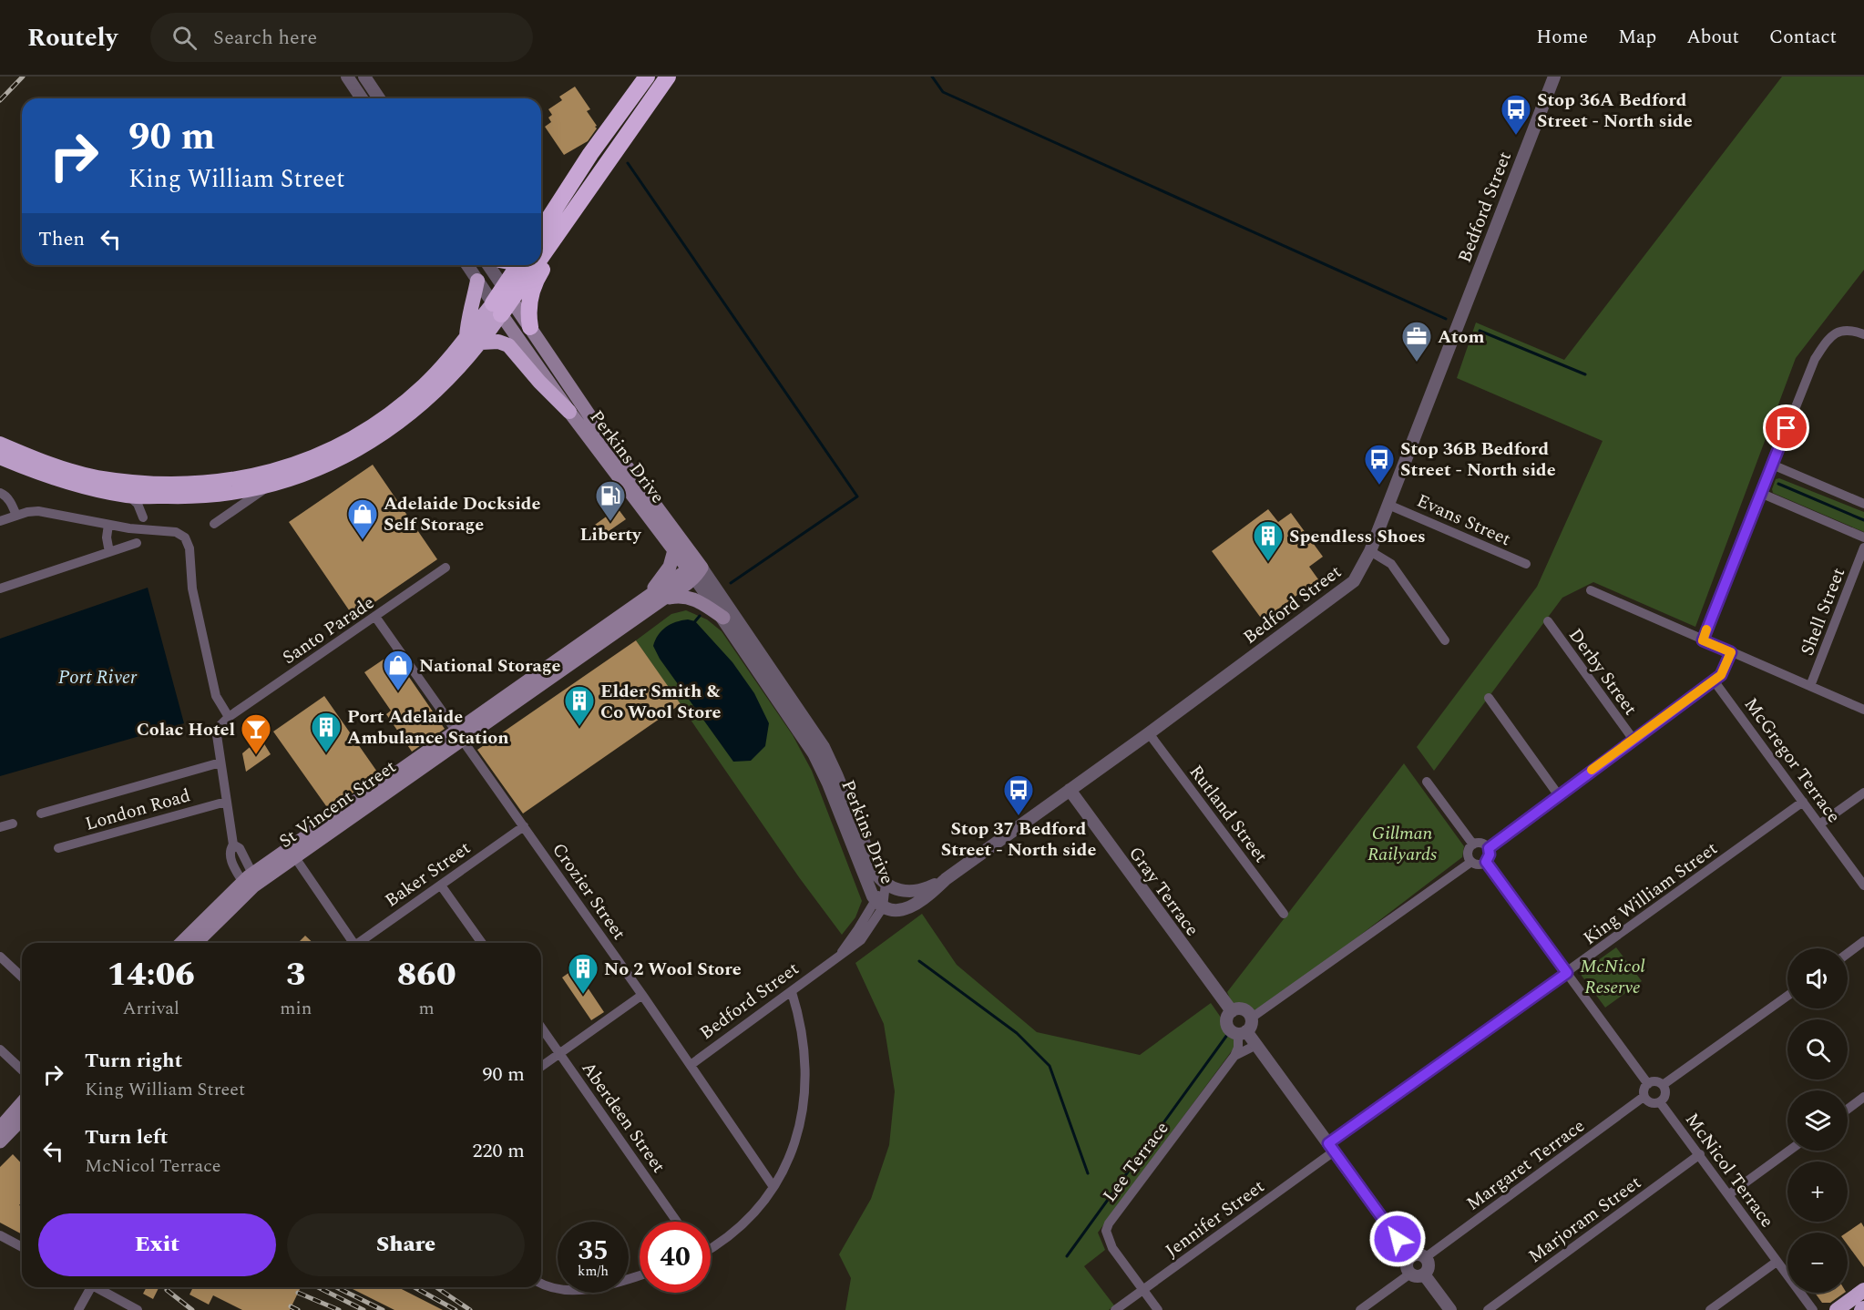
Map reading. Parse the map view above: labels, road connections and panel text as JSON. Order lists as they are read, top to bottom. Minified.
{"streets":{"main road":["Perkins Drive","St Vincent Street"],"street":["Bedford Street","Evans Street","Shell Street","Santo Parade","Derby Street","McGregor Terrace","London Road","Rutland Street","Baker Street","Crozier Street","Gray Terrace","King William Street","Aberdeen Street","Lee Terrace","Margaret Terrace","McNicol Terrace","Jennifer Street","Marjoram Street"]},"crossings":[["Bedford Street","Perkins Drive"],["Bedford Street","Evans Street"],["Bedford Street","Rutland Street"],["Bedford Street","Crozier Street"],["Bedford Street","Gray Terrace"],["Perkins Drive","St Vincent Street"],["Santo Parade","Crozier Street"],["McGregor Terrace","King William Street"],["St Vincent Street","Crozier Street"],["Baker Street","Crozier Street"],["Gray Terrace","Lee Terrace"],["King William Street","Jennifer Street"],["Lee Terrace","Jennifer Street"],["Margaret Terrace","McNicol Terrace"],["McNicol Terrace","Marjoram Street"]],"water":["Port River"],"parks":["Gillman Railyards","McNicol Reserve"],"places":{"bus stop":["Stop 36A Bedford Street - North side","Stop 36B Bedford Street - North side","Stop 37 Bedford Street - North side"],"office":["Atom"],"fuel station":["Liberty"],"shop":["Adelaide Dockside Self Storage","National Storage"],"building":["Spendless Shoes","Elder Smith & Co Wool Store","Port Adelaide Ambulance Station","No 2 Wool Store"],"bar":["Colac Hotel"]},"page":{"header":"Routely","search":"Search here","nav":["Home","Map","About","Contact"],"turn":["90 m","King William Street"],"then":"Then","eta":["14:06","Arrival","3","min","860","m"],"map_buttons":["+","−"],"list":[{"name":"Turn right","note":"King William Street","value":"90 m"},{"name":"Turn left","note":"McNicol Terrace","value":"220 m"}],"buttons":["Exit","Share"],"speed":"35 km/h","limit":"40"}}
